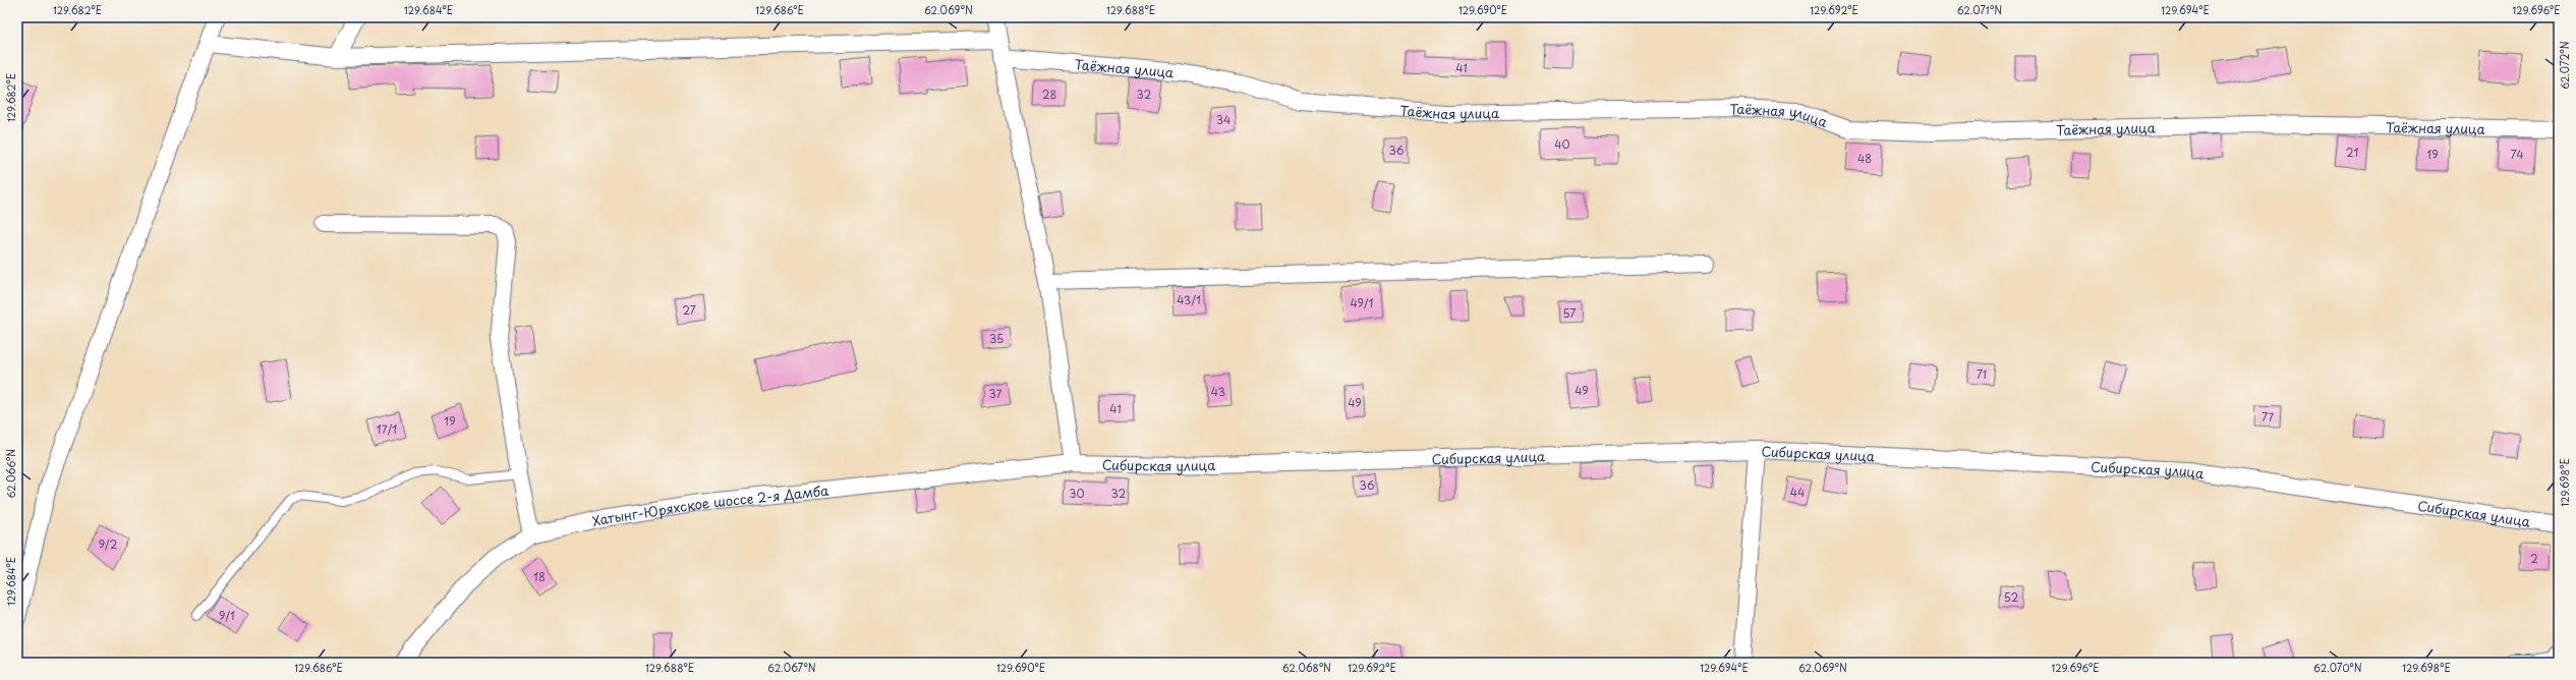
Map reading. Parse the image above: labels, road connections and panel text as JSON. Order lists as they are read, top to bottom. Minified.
{"streets":{"street":["Таёжная улица","Сибирская улица","Хатынг-Юряхское шоссе 2-я Дамба"]},"crossings":[["Сибирская улица","Хатынг-Юряхское шоссе 2-я Дамба"]],"house_numbers":["41","28","32","34","40","36","21","19","74","48","43/1","49/1","27","57","35","71","49","43","37","49","41","77","19","17/1","36","44","30","32","9/2","2","18","52","9/1"],"coordinates":["129.682°E","129.684°E","129.686°E","62.069°N","129.688°E","129.690°E","129.692°E","62.071°N","129.694°E","129.696°E","62.072°N","62.066°N","129.698°E","62.067°N","62.068°N","62.070°N"]}
